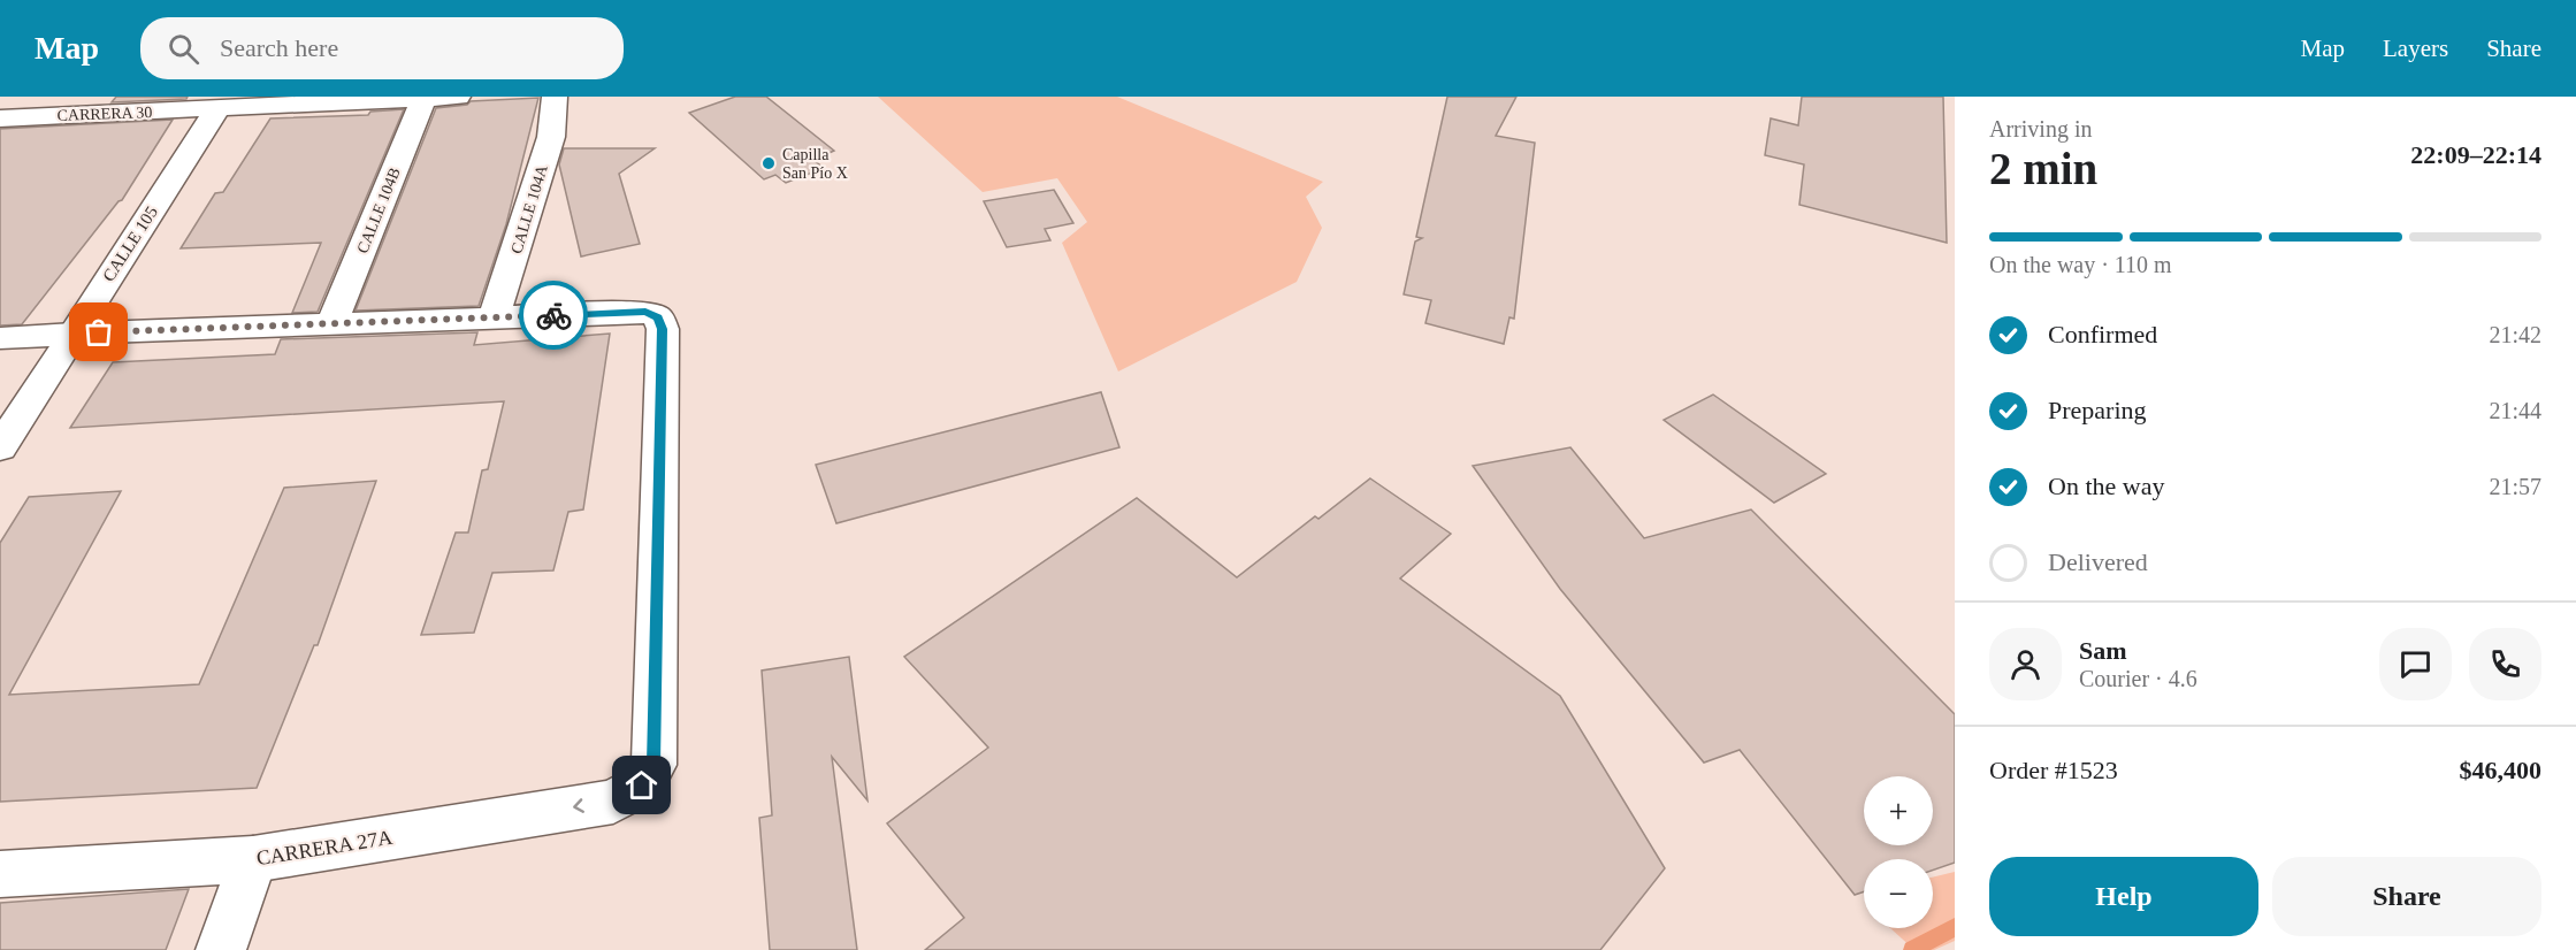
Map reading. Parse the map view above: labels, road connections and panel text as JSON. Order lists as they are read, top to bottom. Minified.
{"streets":{"street":["CARRERA 30","CALLE 104A","CALLE 104B","CALLE 105","CARRERA 27A"]},"crossings":[["CARRERA 30","CALLE 104B"],["CARRERA 30","CALLE 105"],["CALLE 104A","CARRERA 27A"]],"places":["Capilla San Pío X"],"page":{"header":"Map","search":"Search here","nav":["Map","Layers","Share"],"heading":["2 min","Arriving in","22:09–22:14"],"panel":["Sam","Courier · 4.6","Order #1523","$46,400"],"bar":"On the way · 110 m","list":[["Confirmed","21:42"],["Preparing","21:44"],["On the way","21:57"],"Delivered"],"map_buttons":["+","−"],"buttons":["Help","Share"]}}
